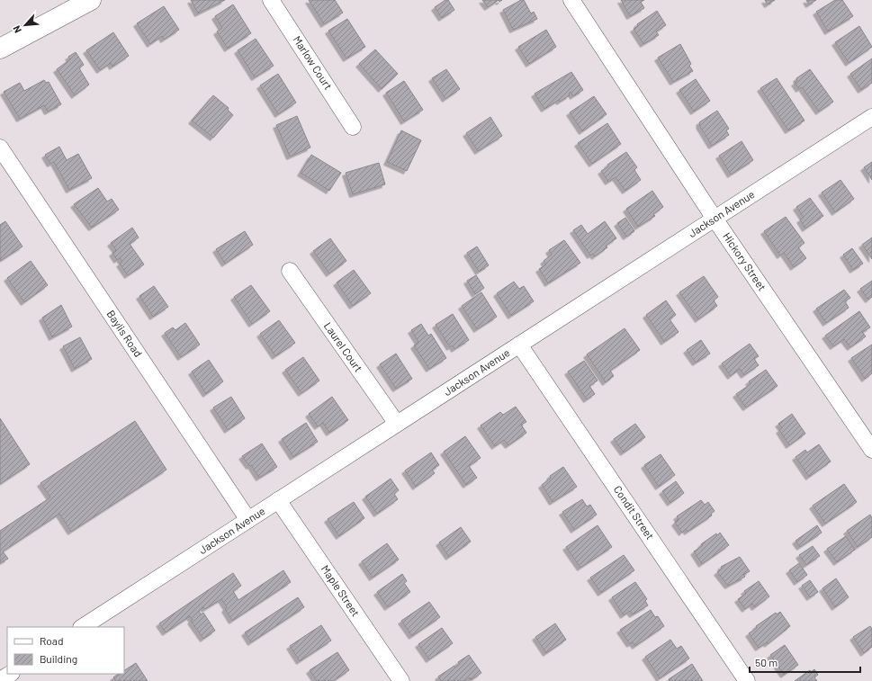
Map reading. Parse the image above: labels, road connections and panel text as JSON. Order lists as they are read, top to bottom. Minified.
{"streets":{"street":["Marlow Court","Jackson Avenue","Hickory Street","Baylis Road","Laurel Court","Condit Street","Maple Street"]},"crossings":[["Jackson Avenue","Hickory Street"],["Jackson Avenue","Baylis Road"],["Jackson Avenue","Laurel Court"],["Jackson Avenue","Condit Street"],["Jackson Avenue","Maple Street"]],"legend":["Road","Building"],"scale_bar":"50 m","north":"bottom left"}
